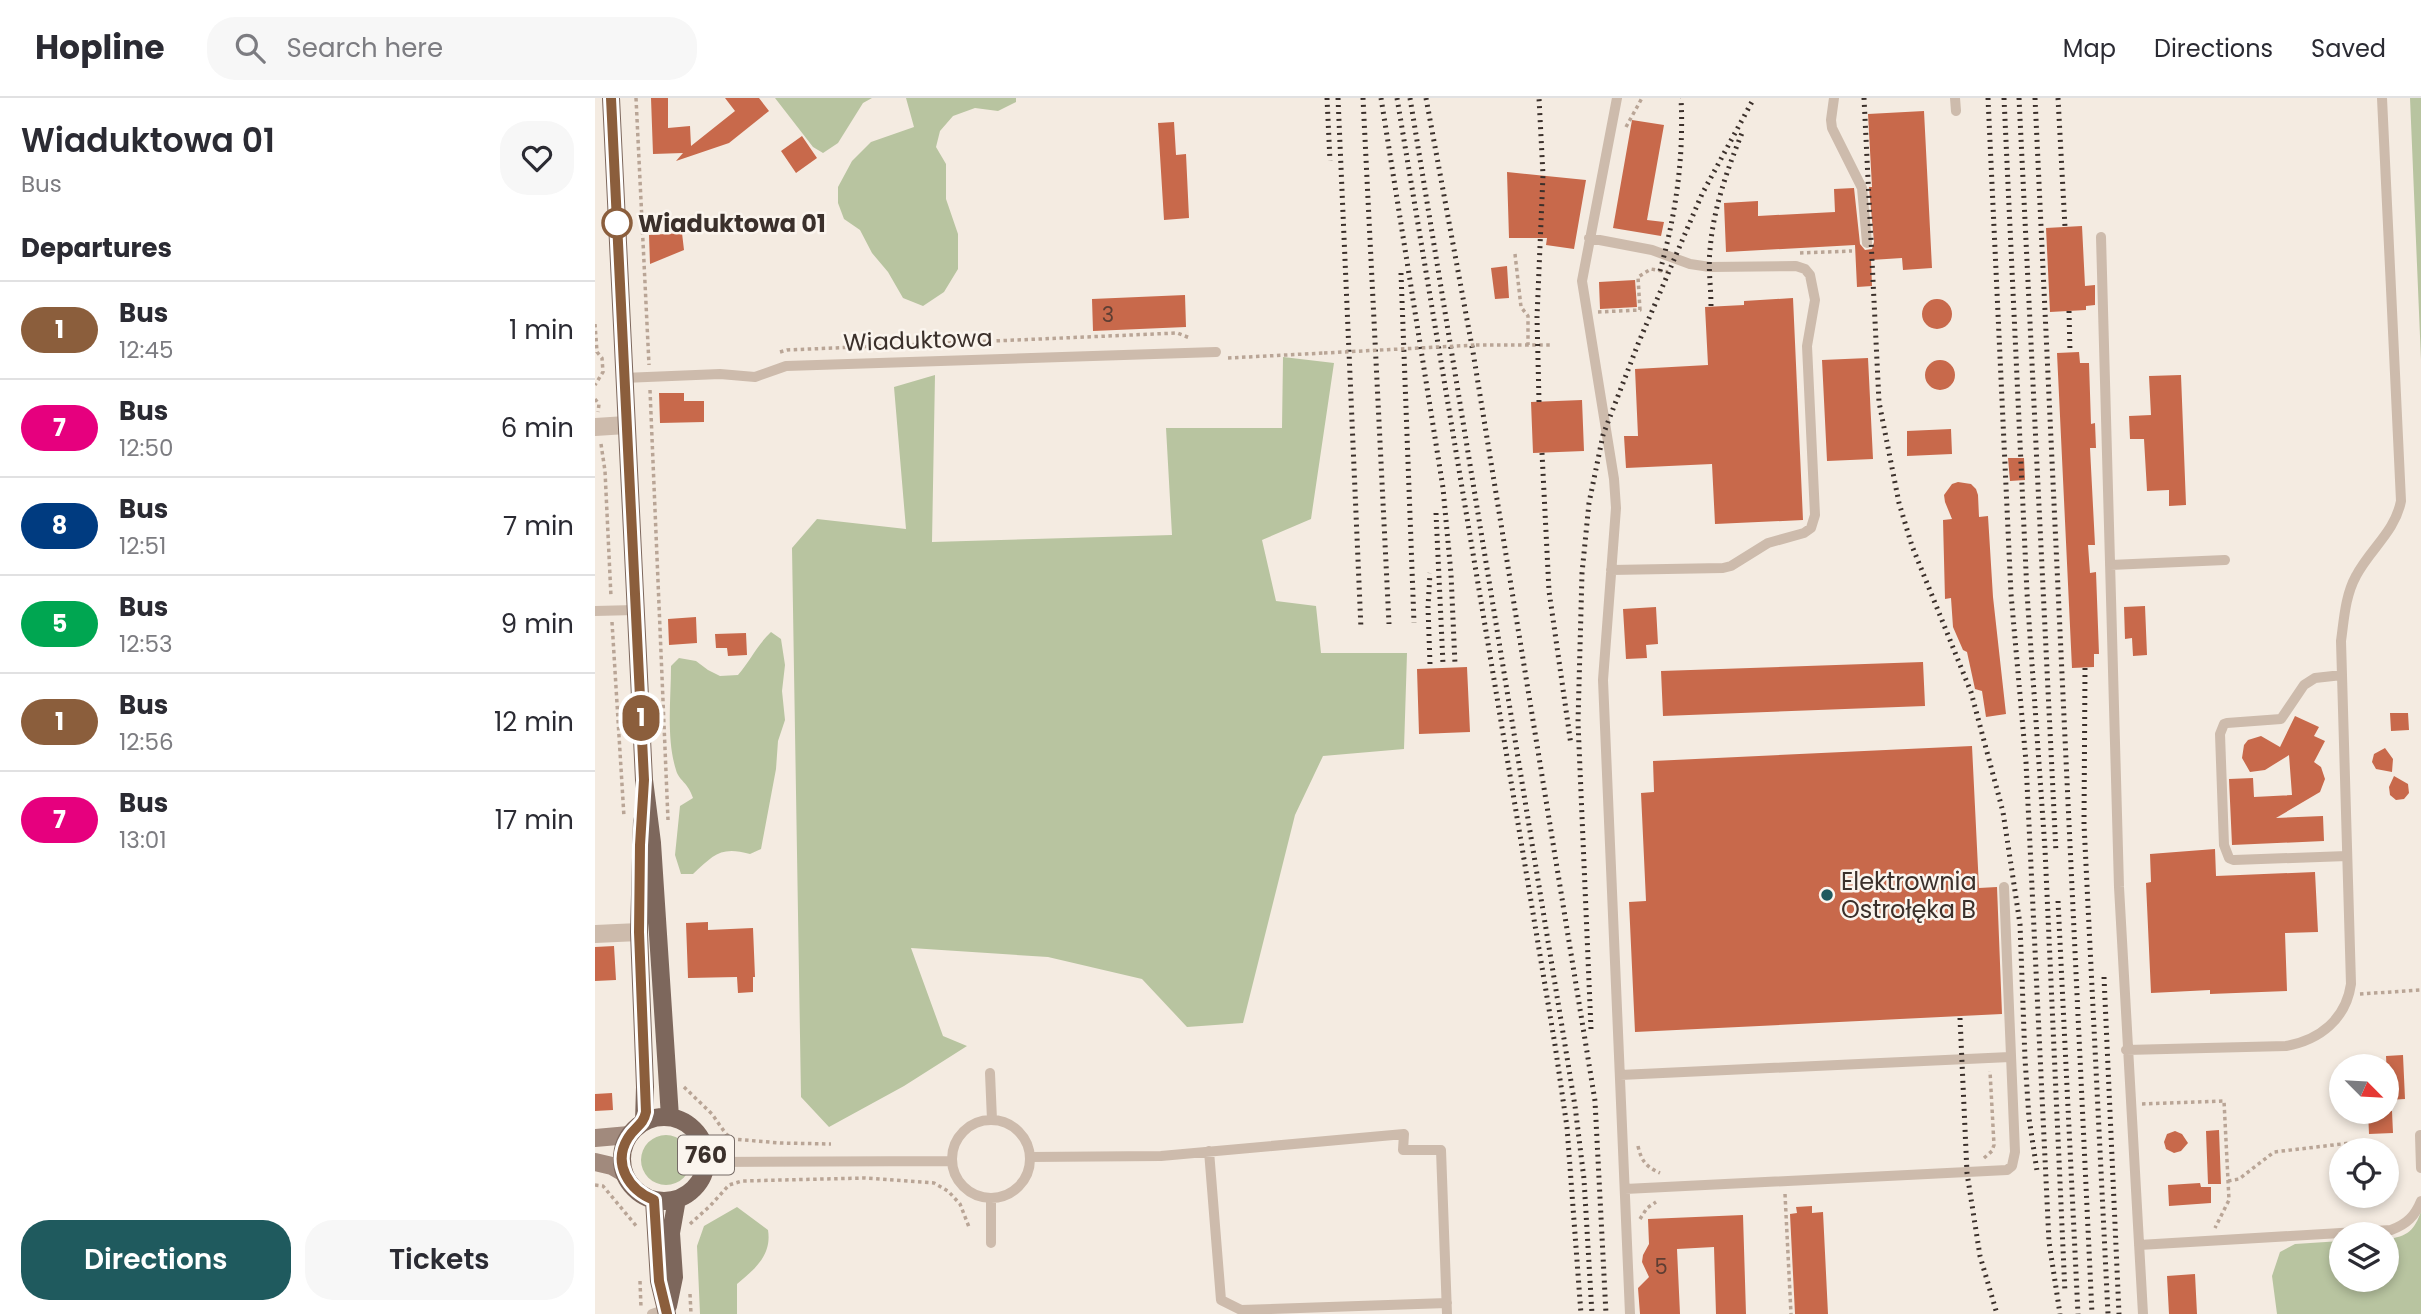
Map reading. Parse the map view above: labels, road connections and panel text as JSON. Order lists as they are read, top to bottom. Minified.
{"streets":{"main road":["760"],"lane":["Wiaduktowa"]},"crossings":[["Wiaduktowa","760"]],"places":["Wiaduktowa 01","Elektrownia Ostrołęka B"],"lines":["bus line 1"],"house_numbers":["3","5"],"north":"bottom right","page":{"header":"Hopline","search":"Search here","nav":["Map","Directions","Saved"],"heading":[["Wiaduktowa 01","Bus"],"Departures"],"on_map":"1","list":[{"mark":"1","name":"Bus","note":"12:45","value":"1 min"},{"mark":"7","name":"Bus","note":"12:50","value":"6 min"},{"mark":"8","name":"Bus","note":"12:51","value":"7 min"},{"mark":"5","name":"Bus","note":"12:53","value":"9 min"},{"mark":"1","name":"Bus","note":"12:56","value":"12 min"},{"mark":"7","name":"Bus","note":"13:01","value":"17 min"}],"buttons":["Directions","Tickets"]}}
